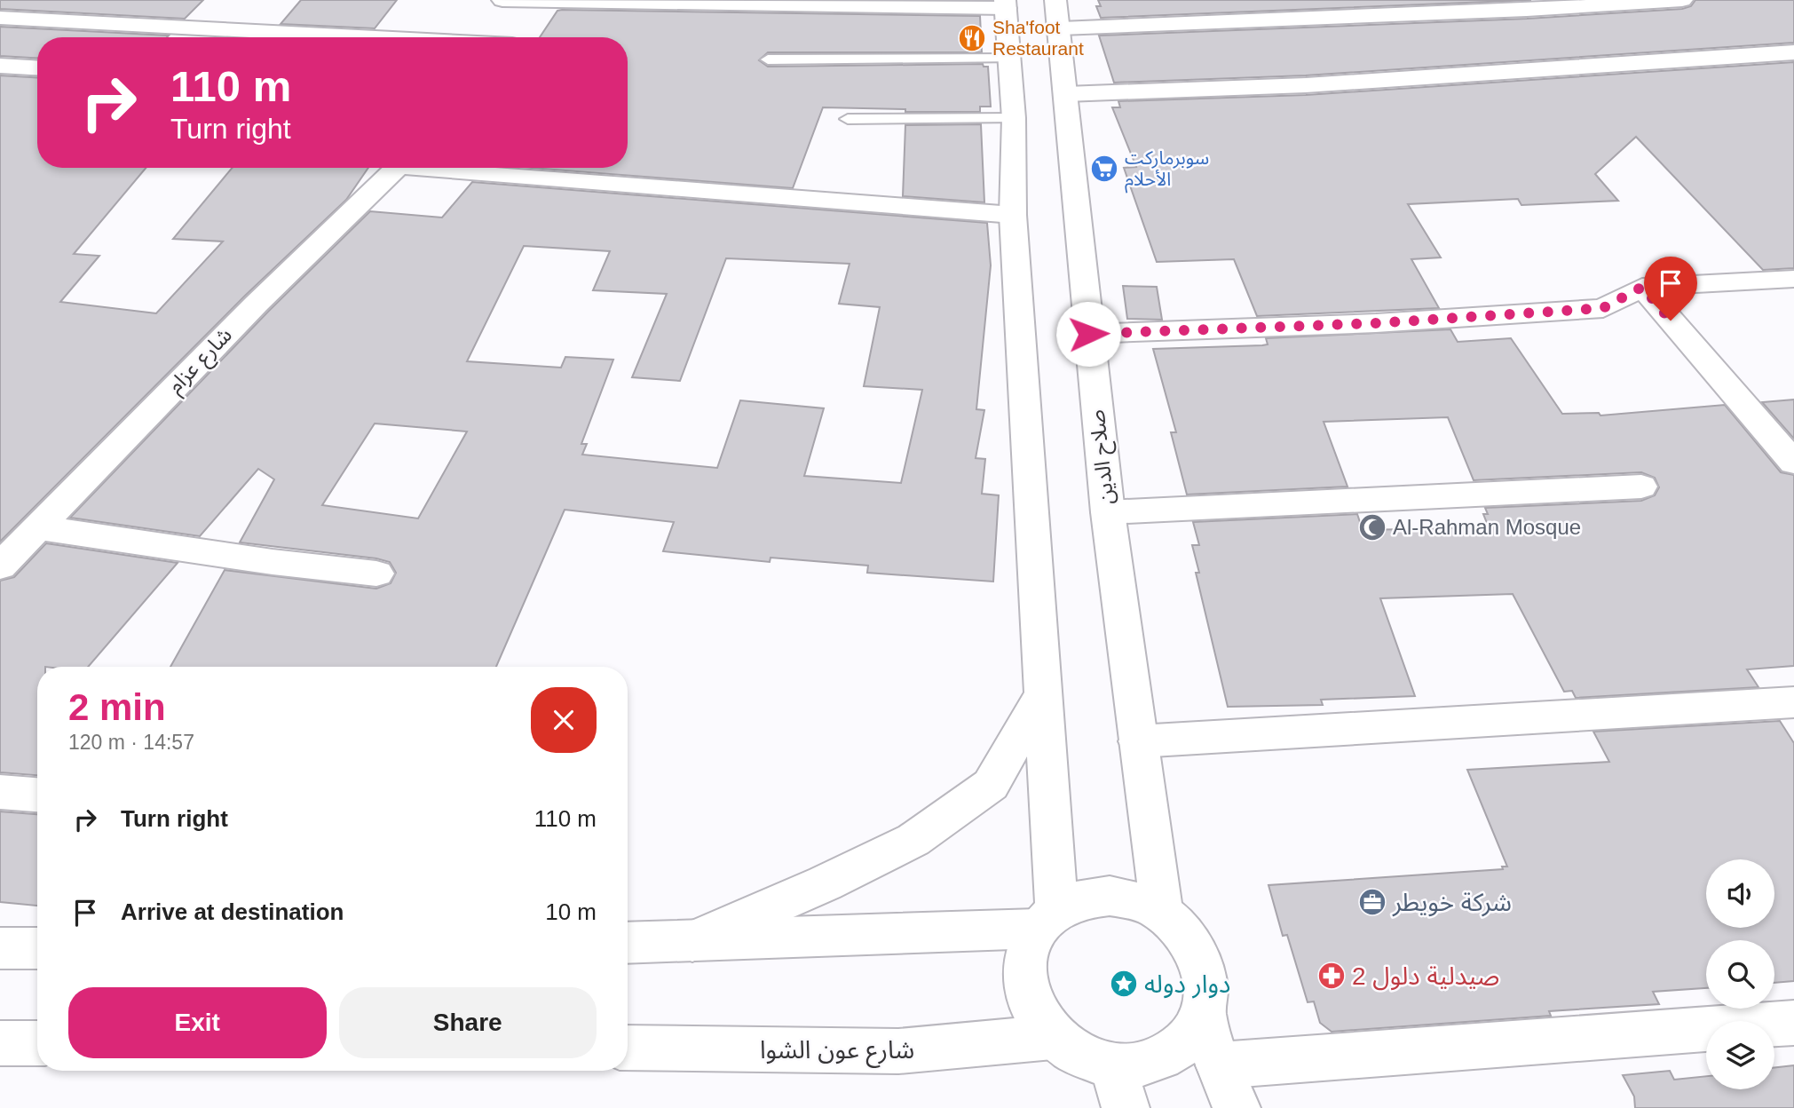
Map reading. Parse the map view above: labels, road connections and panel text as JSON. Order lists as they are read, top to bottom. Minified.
{"streets":{"main road":["شارع عزام","صلاح الدين","شارع عون الشوا"]},"crossings":[["صلاح الدين","شارع عون الشوا"]],"places":{"restaurant":["Sha'foot Restaurant"],"supermarket":["سوبرماركت الأحلام"],"mosque":["Al-Rahman Mosque"],"office":["شركة خويطر"],"pharmacy":["صيدلية دلول 2"],"place":["دوار دوله"]},"page":{"turn":["110 m","Turn right"],"heading":["2 min","120 m · 14:57"],"list":[{"name":"Turn right","value":"110 m"},{"name":"Arrive at destination","value":"10 m"}],"buttons":["Exit","Share"]}}
